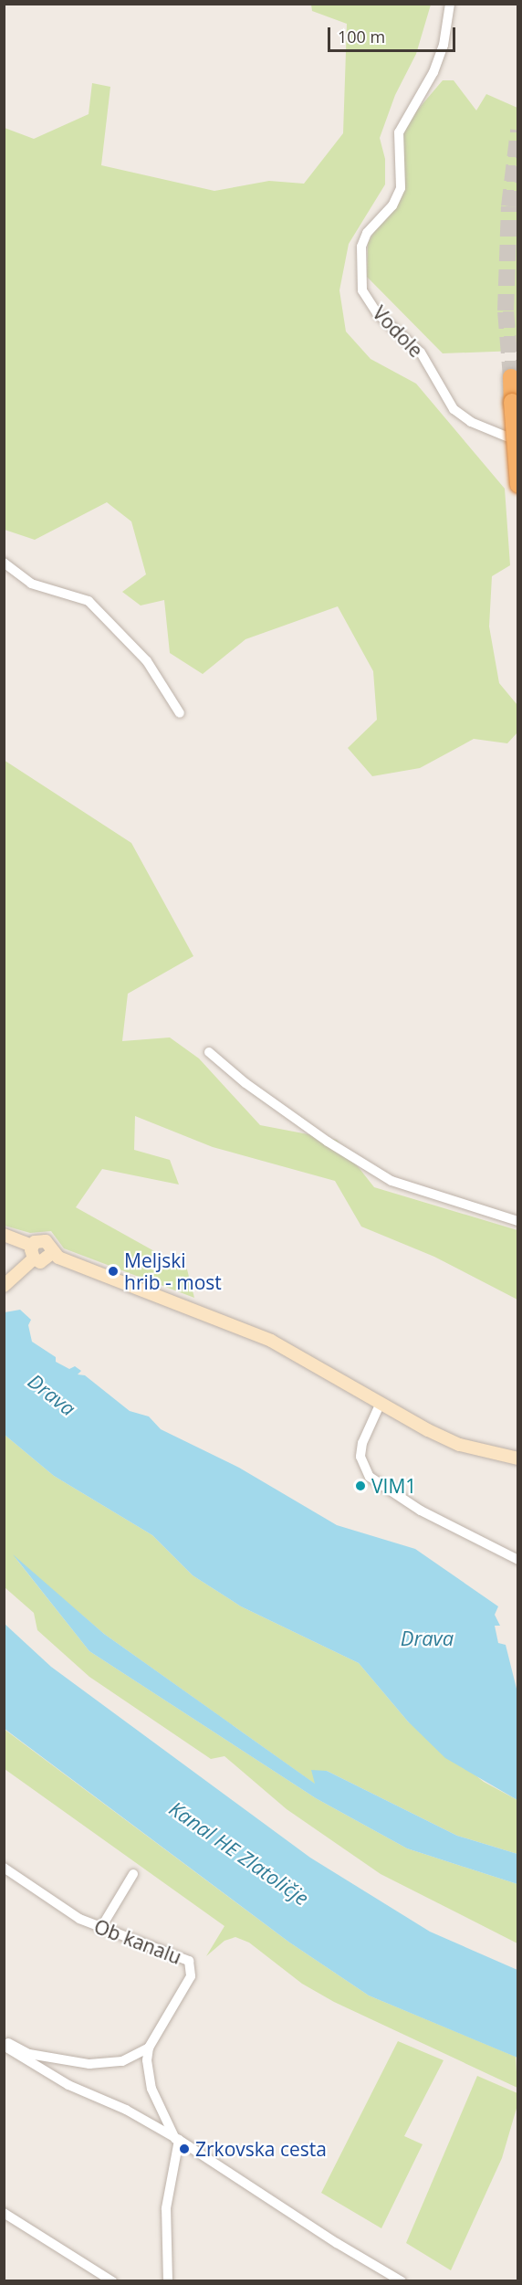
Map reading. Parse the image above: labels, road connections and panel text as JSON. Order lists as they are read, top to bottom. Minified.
{"streets":{"street":["Vodole","Ob kanalu"]},"water":["Drava","Kanal HE Zlatoličje"],"places":["Meljski hrib - most","VIM1","Zrkovska cesta"],"scale_bar":"100 m"}
